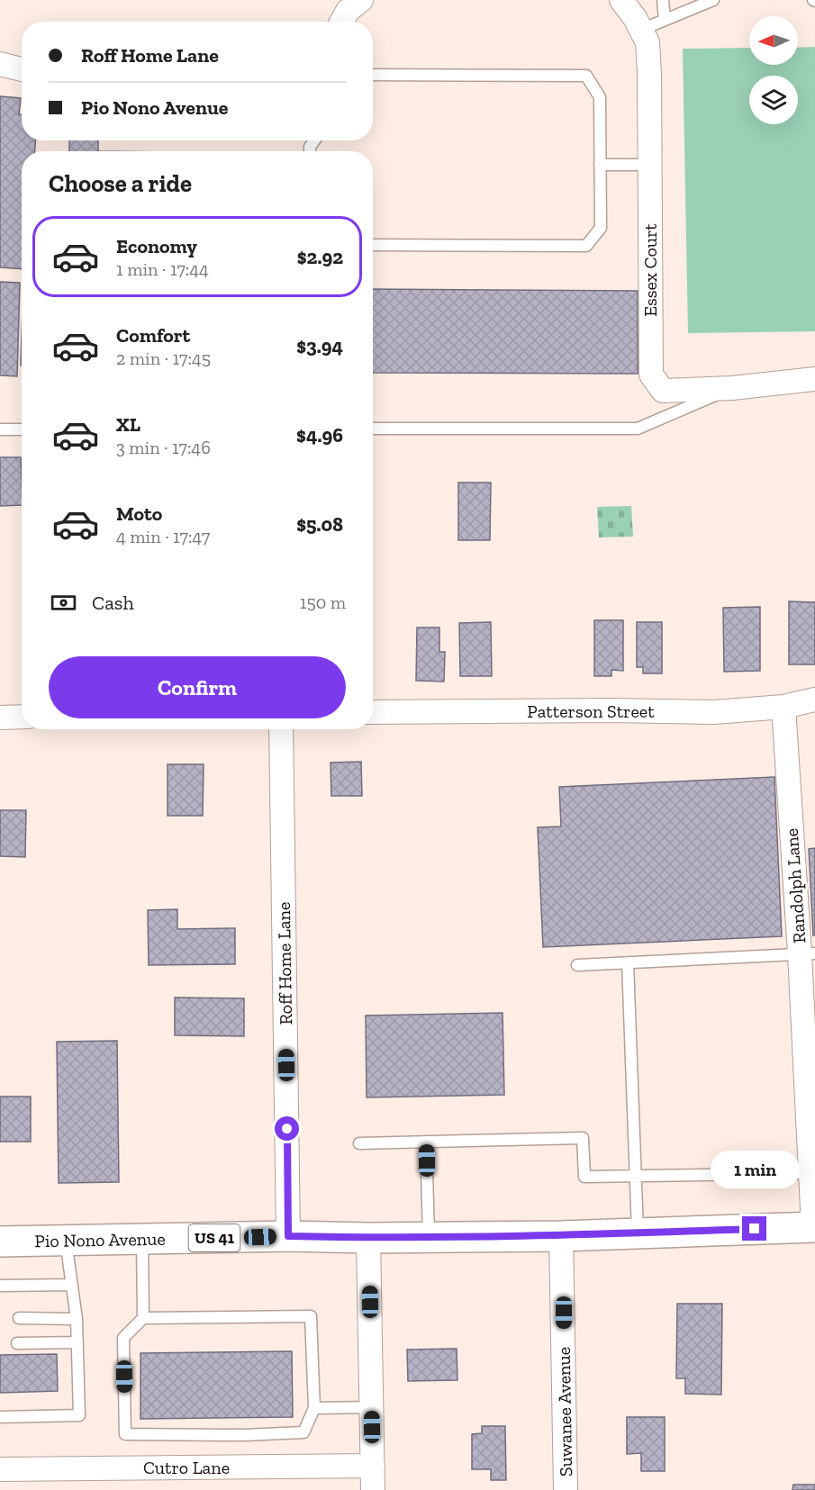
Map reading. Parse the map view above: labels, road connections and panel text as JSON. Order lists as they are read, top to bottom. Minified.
{"streets":{"main road":["US 41","Pio Nono Avenue"],"street":["Essex Court","Patterson Street","Randolph Lane","Roff Home Lane","Suwanee Avenue","Cutro Lane"]},"crossings":[["Patterson Street","Randolph Lane"],["Randolph Lane","Pio Nono Avenue"],["Roff Home Lane","Pio Nono Avenue"],["Pio Nono Avenue","Suwanee Avenue"]],"north":"left","page":{"banner":["Roff Home Lane","Pio Nono Avenue"],"heading":"Choose a ride","list":[{"name":"Economy","note":"1 min · 17:44","value":"$2.92"},{"name":"Comfort","note":"2 min · 17:45","value":"$3.94"},{"name":"XL","note":"3 min · 17:46","value":"$4.96"},{"name":"Moto","note":"4 min · 17:47","value":"$5.08"}],"pay":["Cash","150 m"],"buttons":"Confirm","bubble":"1 min"}}
